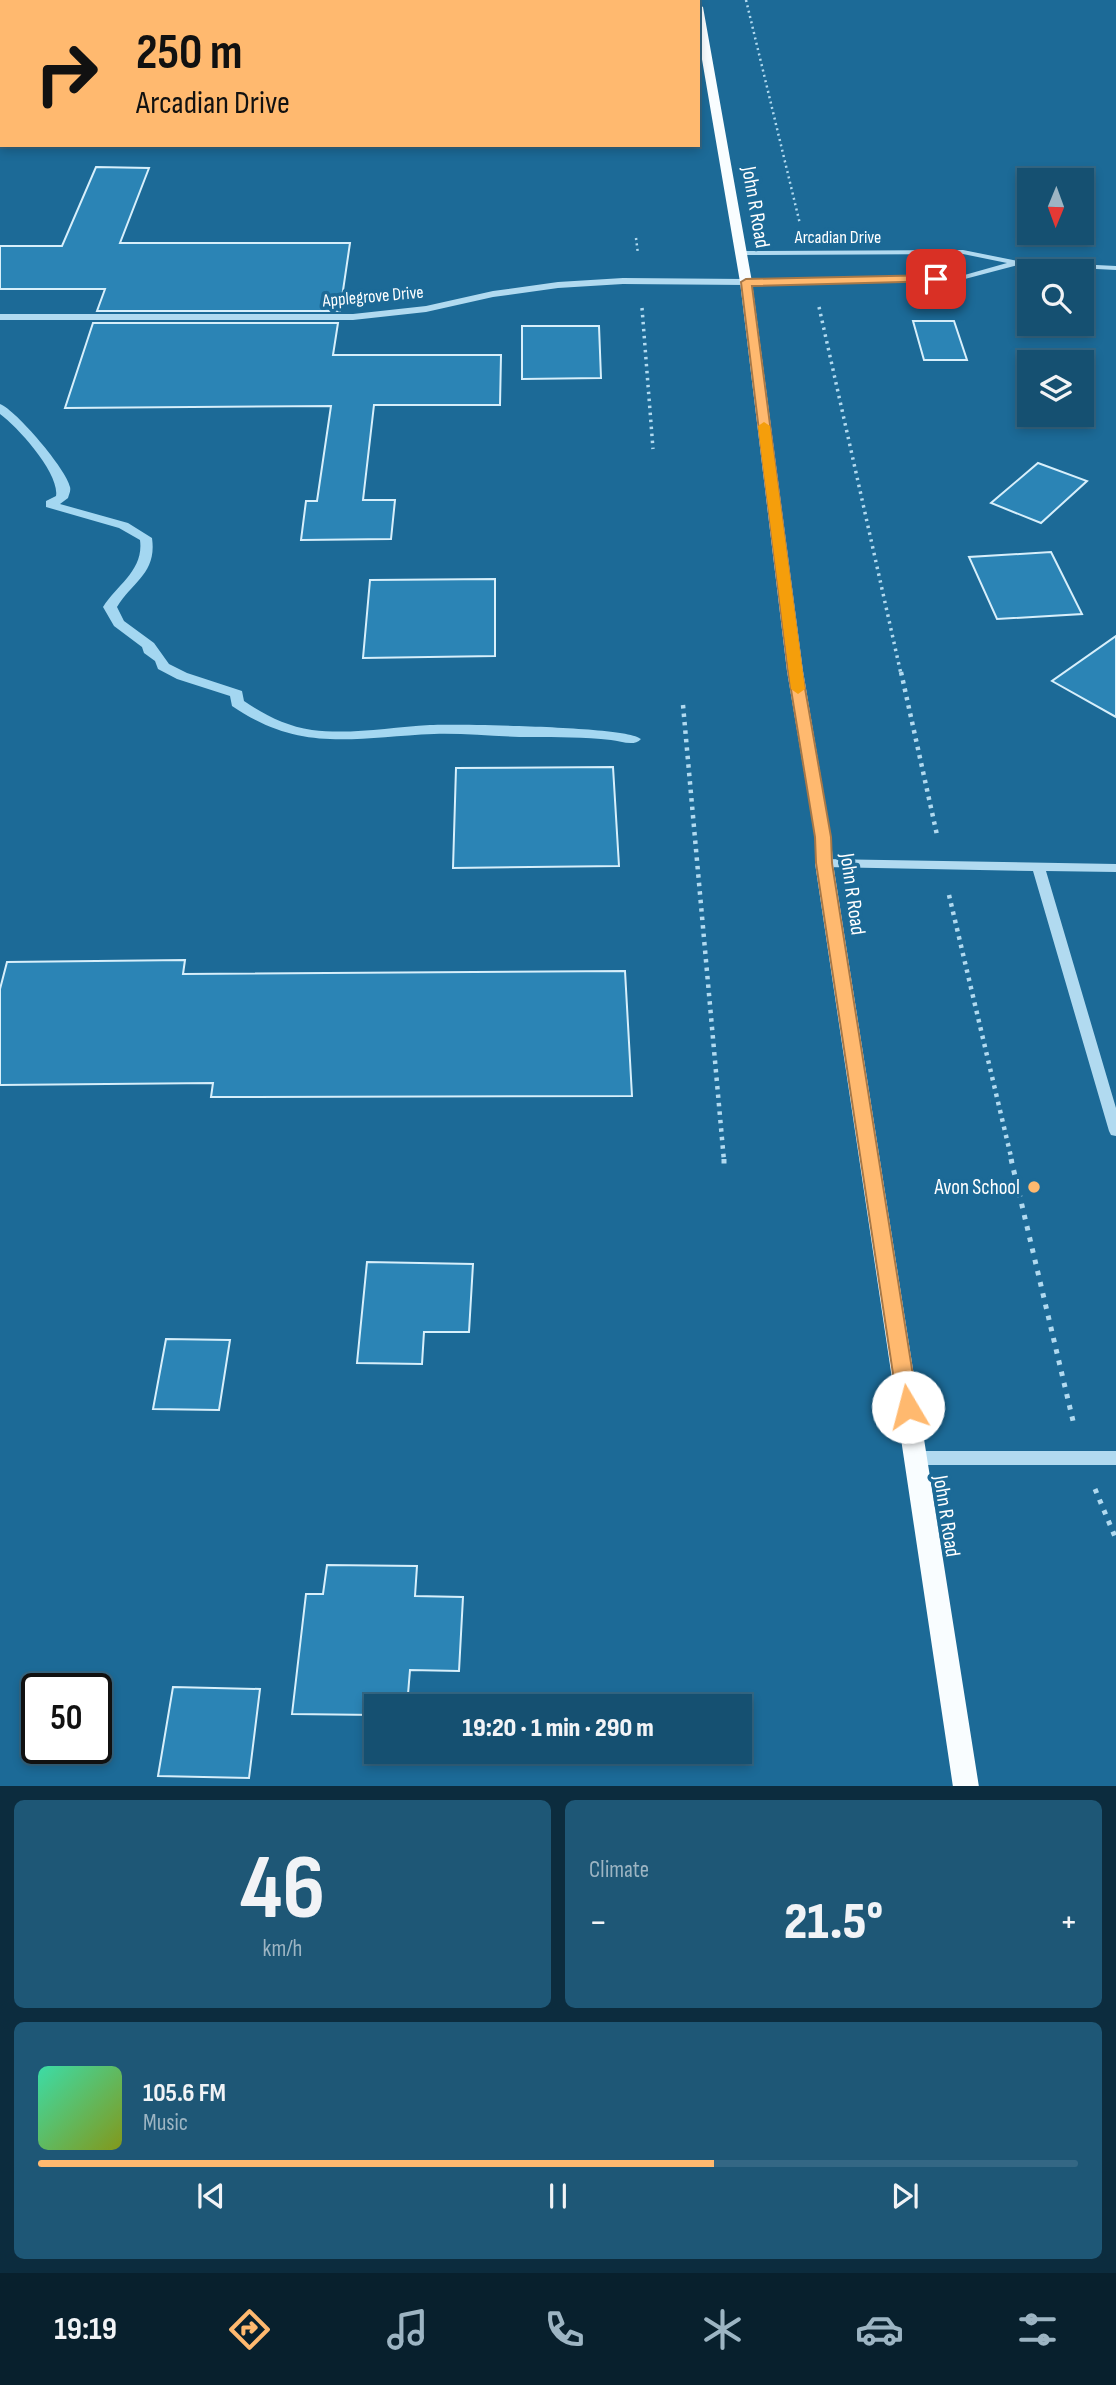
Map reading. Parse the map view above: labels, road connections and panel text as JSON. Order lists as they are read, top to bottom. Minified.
{"streets":{"main road":["John R Road"],"street":["Arcadian Drive","Applegrove Drive"]},"crossings":[["John R Road","Arcadian Drive"],["John R Road","Applegrove Drive"],["Arcadian Drive","Applegrove Drive"]],"places":["Avon School"],"north":"bottom","page":{"turn":["250 m","Arcadian Drive"],"limit":"50","trip":"19:20 · 1 min · 290 m","tile":[["46","km/h"],"Climate"],"heat":["−","21.5°","+"],"song":["105.6 FM","Music"],"tabs":"19:19"}}
